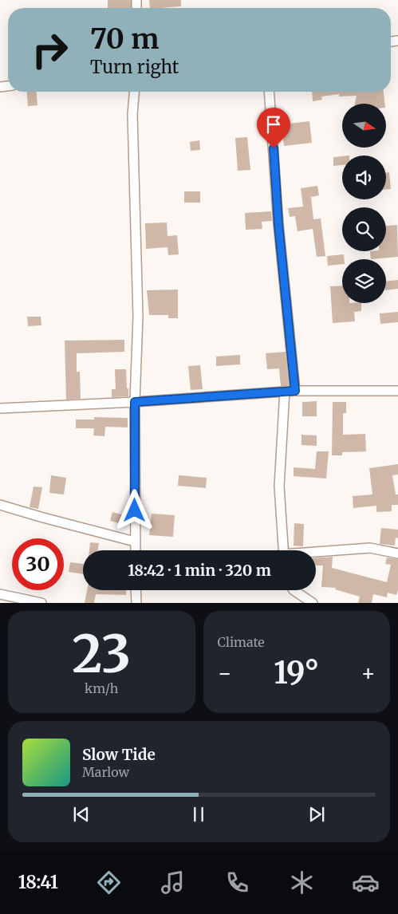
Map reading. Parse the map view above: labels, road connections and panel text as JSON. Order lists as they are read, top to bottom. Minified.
{"north":"right","page":{"turn":["70 m","Turn right"],"limit":"30","trip":"18:42 · 1 min · 320 m","tile":[["23","km/h"],"Climate"],"heat":["−","19°","+"],"song":["Slow Tide","Marlow"],"tabs":"18:41"}}
